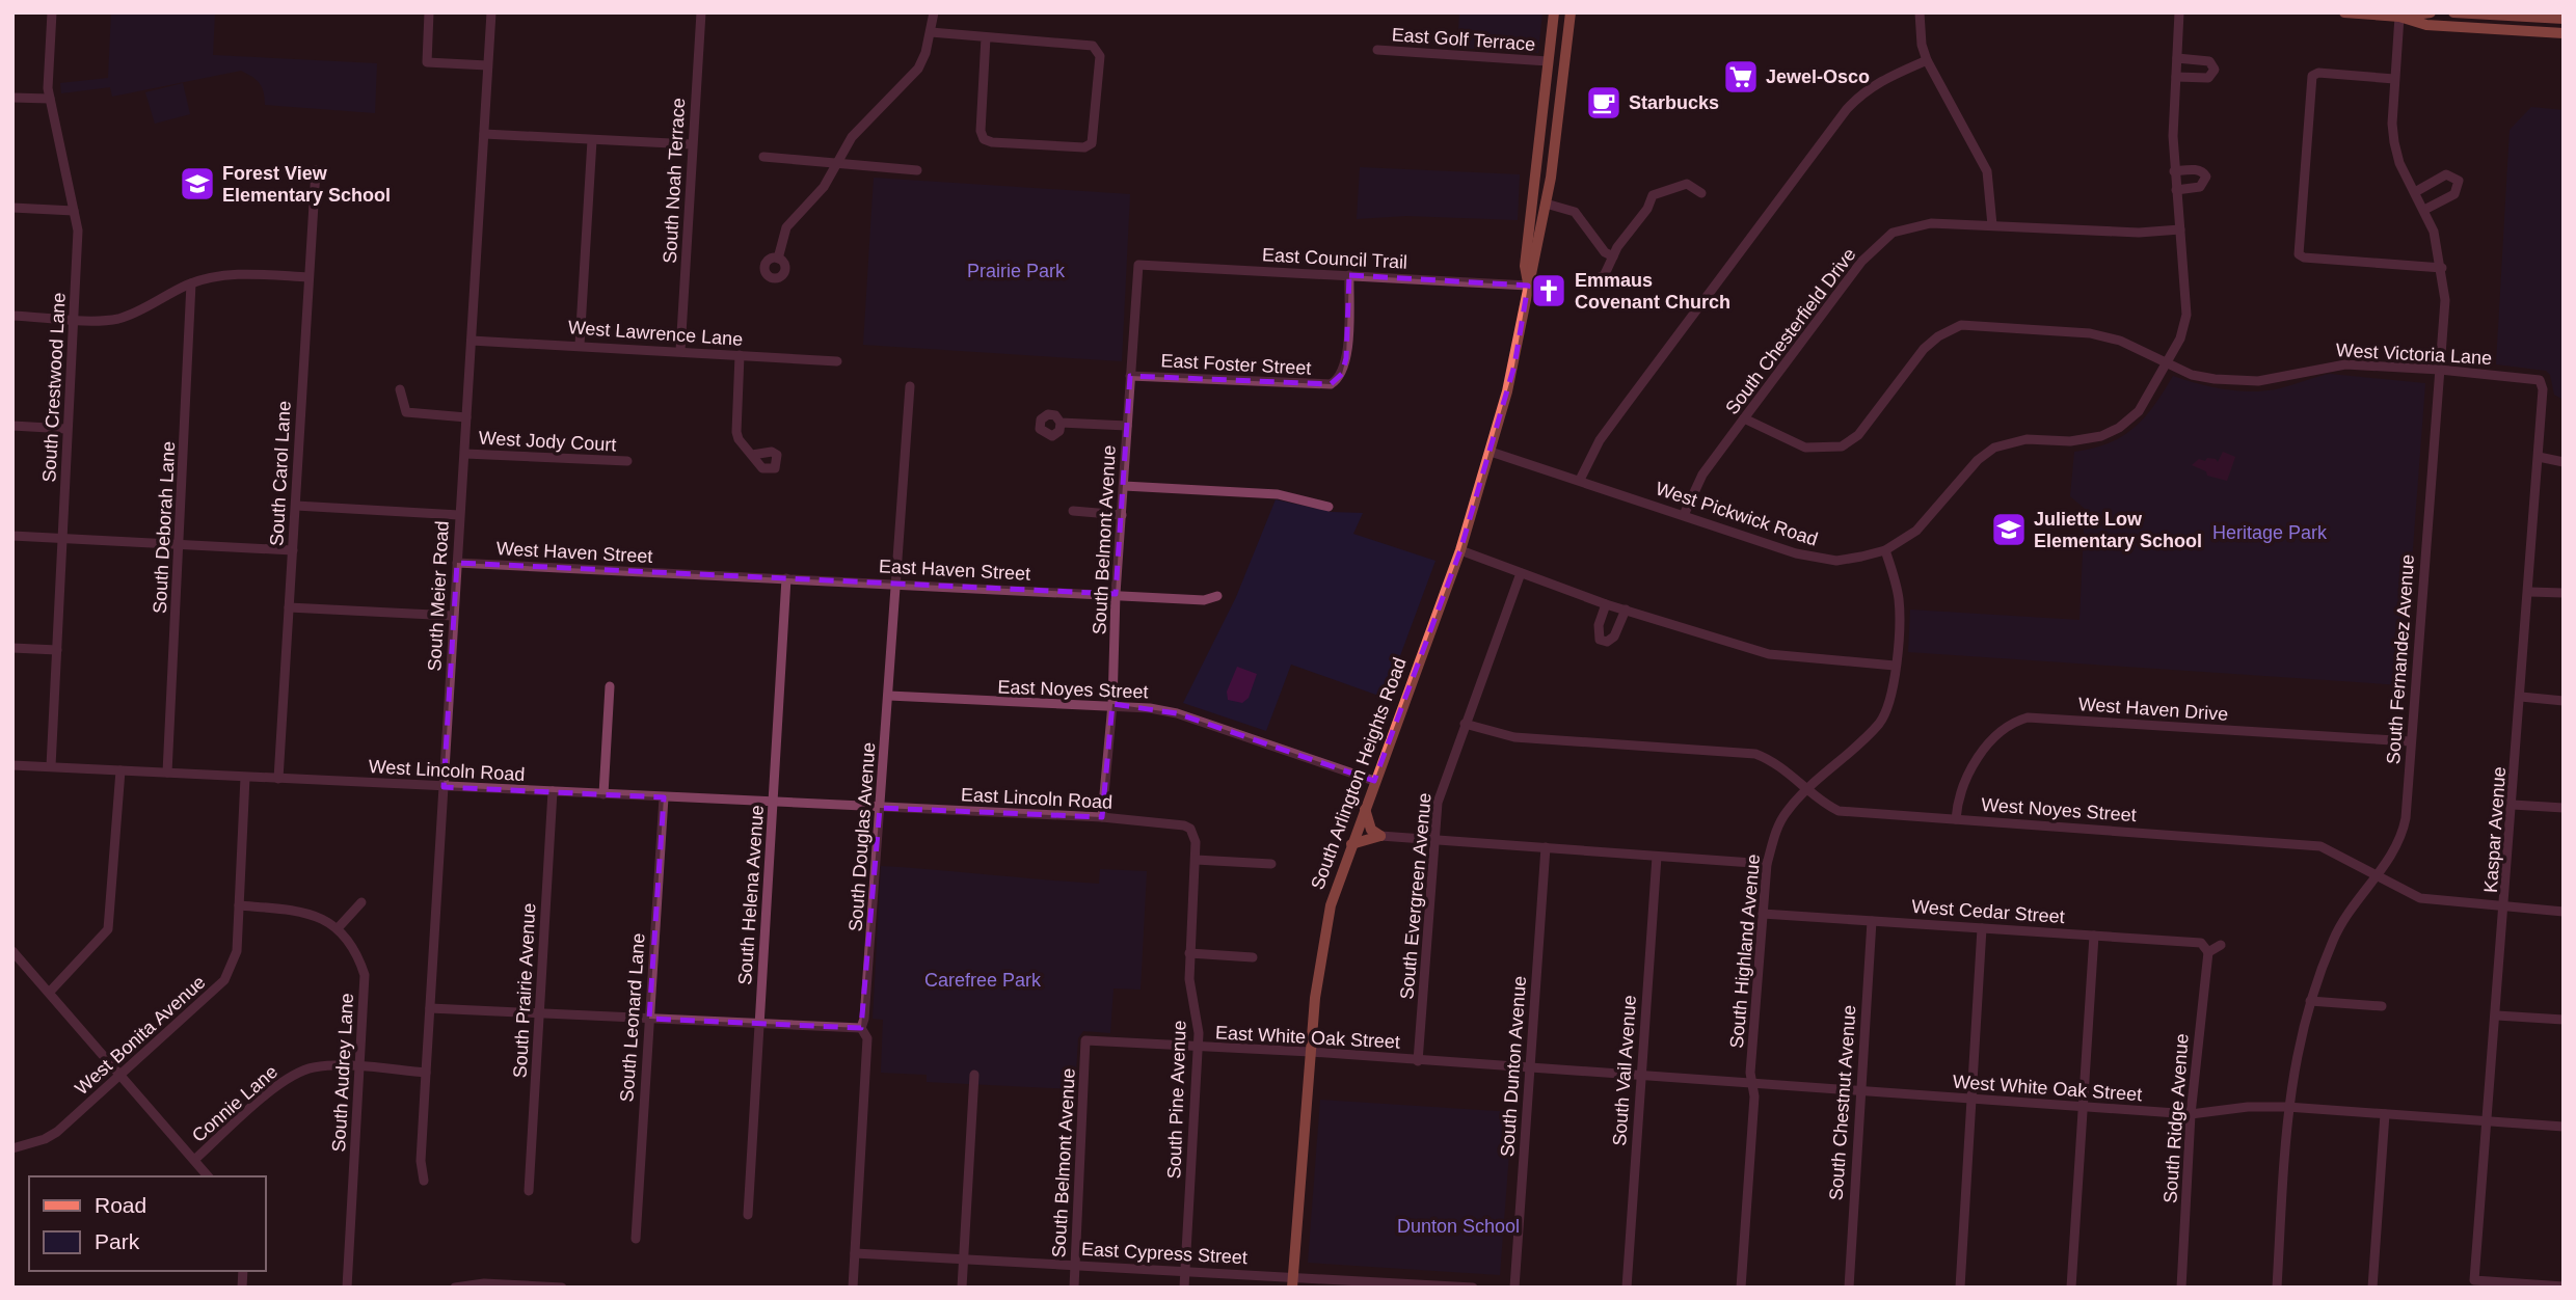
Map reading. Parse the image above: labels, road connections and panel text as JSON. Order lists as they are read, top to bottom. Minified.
{"streets":{"main road":["South Arlington Heights Road"],"street":["East Golf Terrace","South Noah Terrace","East Council Trail","South Chesterfield Drive","West Lawrence Lane","West Victoria Lane","East Foster Street","South Crestwood Lane","West Jody Court","South Carol Lane","West Pickwick Road","South Deborah Lane","South Belmont Avenue","West Haven Street","East Haven Street","South Meier Road","South Fernandez Avenue","East Noyes Street","West Haven Drive","West Lincoln Road","East Lincoln Road","West Noyes Street","Kaspar Avenue","South Douglas Avenue","South Helena Avenue","South Evergreen Avenue","West Cedar Street","South Highland Avenue","South Prairie Avenue","South Leonard Lane","West Bonita Avenue","East White Oak Street","South Dunton Avenue","South Vail Avenue","South Audrey Lane","West White Oak Street","South Pine Avenue","South Chestnut Avenue","Connie Lane","South Ridge Avenue","East Cypress Street"]},"crossings":[["East Golf Terrace","South Arlington Heights Road"],["South Noah Terrace","West Lawrence Lane"],["East Council Trail","East Foster Street"],["East Council Trail","South Belmont Avenue"],["East Council Trail","South Arlington Heights Road"],["South Chesterfield Drive","West Victoria Lane"],["South Chesterfield Drive","West Pickwick Road"],["West Lawrence Lane","South Meier Road"],["West Victoria Lane","South Fernandez Avenue"],["West Victoria Lane","Kaspar Avenue"],["East Foster Street","South Belmont Avenue"],["South Crestwood Lane","West Lincoln Road"],["West Jody Court","South Meier Road"],["South Carol Lane","West Lincoln Road"],["West Pickwick Road","South Arlington Heights Road"],["West Pickwick Road","South Highland Avenue"],["South Deborah Lane","West Lincoln Road"],["South Belmont Avenue","East Haven Street"],["South Belmont Avenue","East Noyes Street"],["South Belmont Avenue","East Lincoln Road"],["South Belmont Avenue","East White Oak Street"],["South Belmont Avenue","East Cypress Street"],["West Haven Street","East Haven Street"],["West Haven Street","South Meier Road"],["East Haven Street","South Douglas Avenue"],["East Haven Street","South Helena Avenue"],["South Meier Road","West Lincoln Road"],["South Meier Road","Connie Lane"],["South Fernandez Avenue","West Haven Drive"],["South Fernandez Avenue","West Noyes Street"],["South Fernandez Avenue","West White Oak Street"],["East Noyes Street","South Arlington Heights Road"],["East Noyes Street","South Douglas Avenue"],["West Haven Drive","West Noyes Street"],["West Lincoln Road","East Lincoln Road"],["West Lincoln Road","South Douglas Avenue"],["West Lincoln Road","South Helena Avenue"],["West Lincoln Road","South Prairie Avenue"],["West Lincoln Road","South Leonard Lane"],["West Lincoln Road","West Bonita Avenue"],["South Arlington Heights Road","East White Oak Street"],["South Arlington Heights Road","East Cypress Street"],["East Lincoln Road","South Douglas Avenue"],["East Lincoln Road","South Pine Avenue"],["West Noyes Street","Kaspar Avenue"],["West Noyes Street","South Evergreen Avenue"],["West Noyes Street","South Highland Avenue"],["Kaspar Avenue","West White Oak Street"],["South Douglas Avenue","East Cypress Street"],["South Evergreen Avenue","East White Oak Street"],["West Cedar Street","South Highland Avenue"],["West Cedar Street","South Chestnut Avenue"],["West Cedar Street","South Ridge Avenue"],["South Highland Avenue","West White Oak Street"],["East White Oak Street","South Dunton Avenue"],["East White Oak Street","West White Oak Street"],["East White Oak Street","South Pine Avenue"],["South Dunton Avenue","West White Oak Street"],["South Vail Avenue","West White Oak Street"],["South Audrey Lane","Connie Lane"],["West White Oak Street","South Chestnut Avenue"],["West White Oak Street","South Ridge Avenue"],["South Pine Avenue","East Cypress Street"]],"parks":["Prairie Park","Heritage Park","Carefree Park","Dunton School"],"places":{"supermarket":["Jewel-Osco"],"cafe":["Starbucks"],"school or university":["Forest View Elementary School","Juliette Low Elementary School"],"church":["Emmaus Covenant Church"]},"legend":["Road","Park"]}
